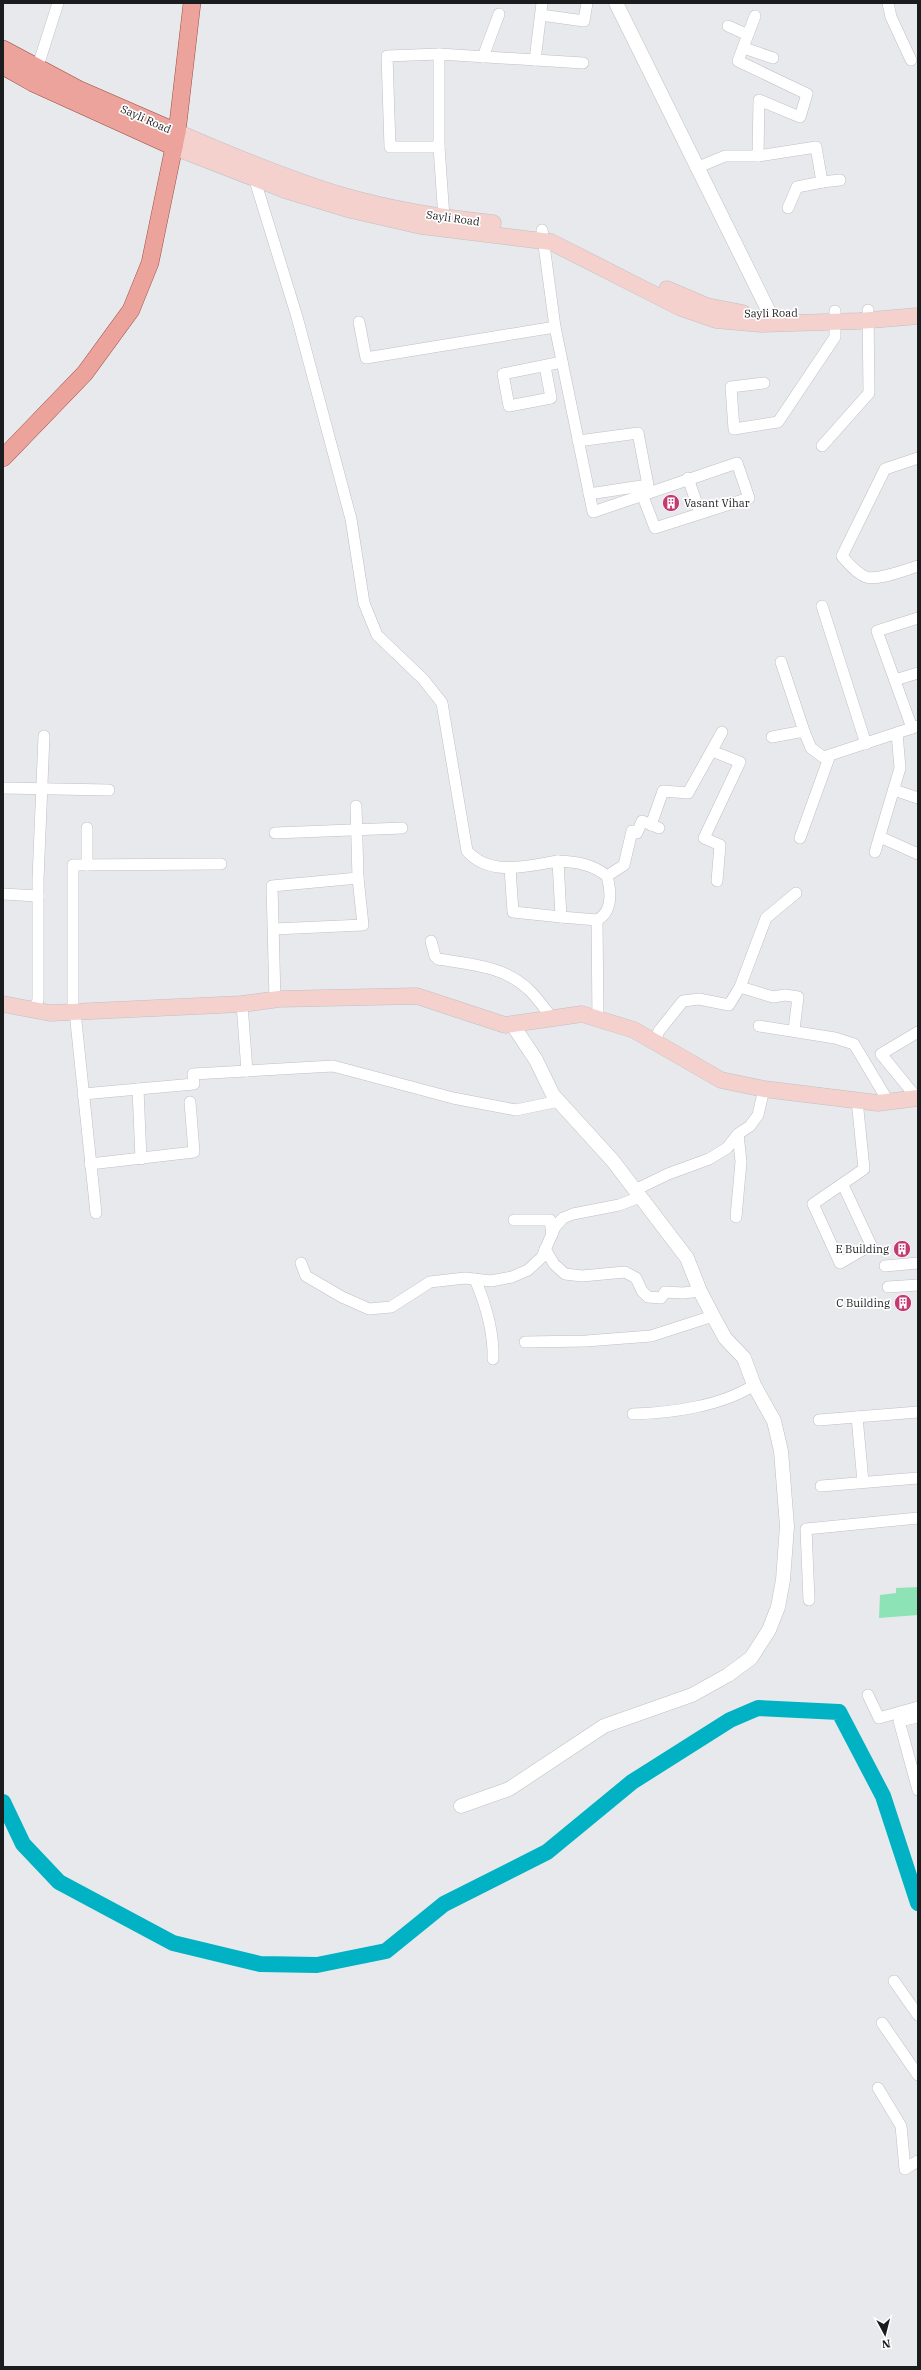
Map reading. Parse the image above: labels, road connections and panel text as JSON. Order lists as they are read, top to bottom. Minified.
{"streets":{"main road":["Sayli Road"]},"places":{"building":["Vasant Vihar","E Building","C Building"]},"north":"bottom"}
